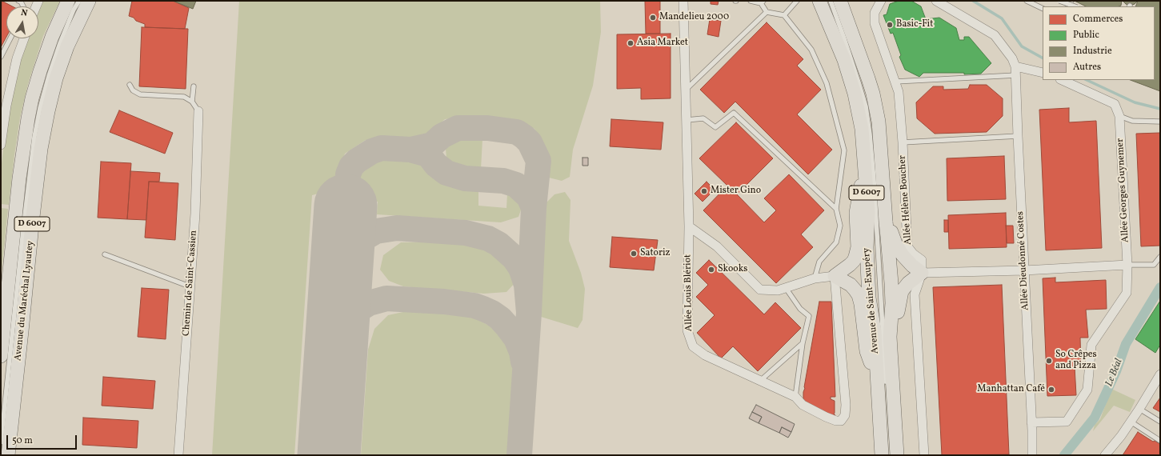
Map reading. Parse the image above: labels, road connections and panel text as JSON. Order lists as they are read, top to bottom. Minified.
{"streets":{"main road":["D 6007","Avenue du Maréchal Lyautey","Avenue de Saint-Exupéry"],"street":["Allée Georges Guynemer","Allée Hélène Boucher","Allée Dieudonné Costes","Chemin de Saint-Cassien","Allée Louis Blériot"]},"water":["Le Béal"],"places":["Mandelieu 2000","Basic-Fit","Asia Market","Mister Gino","Satoriz","Skooks","So Crêpes and Pizza","Manhattan Café"],"legend":["Commerces","Public","Industrie","Autres"],"scale_bar":"50 m","north":"top"}
